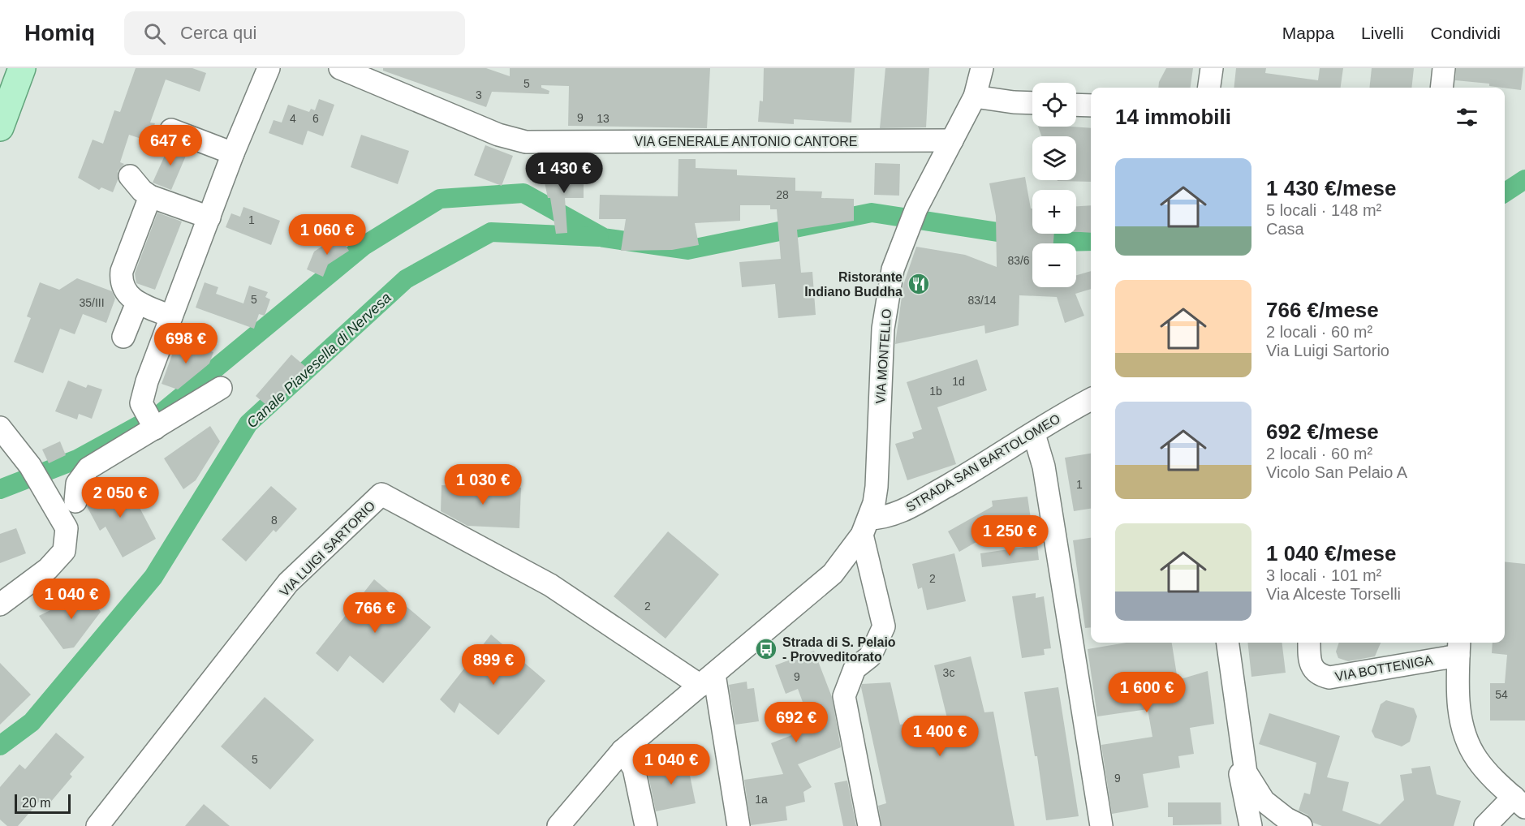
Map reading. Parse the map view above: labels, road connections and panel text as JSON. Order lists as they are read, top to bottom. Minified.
{"streets":{"street":["VIA GENERALE ANTONIO CANTORE","VIA MONTELLO","STRADA SAN BARTOLOMEO","VIA LUIGI SARTORIO","VIA BOTTENIGA"]},"crossings":[["VIA GENERALE ANTONIO CANTORE","VIA MONTELLO"],["VIA MONTELLO","STRADA SAN BARTOLOMEO"]],"water":["Canale Piavesella di Nervesa"],"places":{"restaurant":["Ristorante Indiano Buddha"],"bus stop":["Strada di S. Pelaio - Provveditorato"]},"house_numbers":["5","3","9","4","6","13","28","1","83/6","5","83/14","35/III","1d","1b","1","8","2","2","3c","9","54","5","9","1a"],"scale_bar":"20 m","page":{"header":"Homiq","search":"Cerca qui","nav":["Mappa","Livelli","Condividi"],"map_buttons":["+","−"],"heading":"14 immobili","price":["647 €","1 430 €","1 060 €","698 €","1 030 €","2 050 €","1 250 €","1 040 €","766 €","899 €","1 600 €","692 €","1 400 €","1 040 €"],"list":[{"name":"1 430 €/mese","note":"5 locali · 148 m² · Casa"},{"name":"766 €/mese","note":"2 locali · 60 m² · Via Luigi Sartorio"},{"name":"692 €/mese","note":"2 locali · 60 m² · Vicolo San Pelaio A"},{"name":"1 040 €/mese","note":"3 locali · 101 m² · Via Alceste Torselli"}],"scale":"20 m"}}
